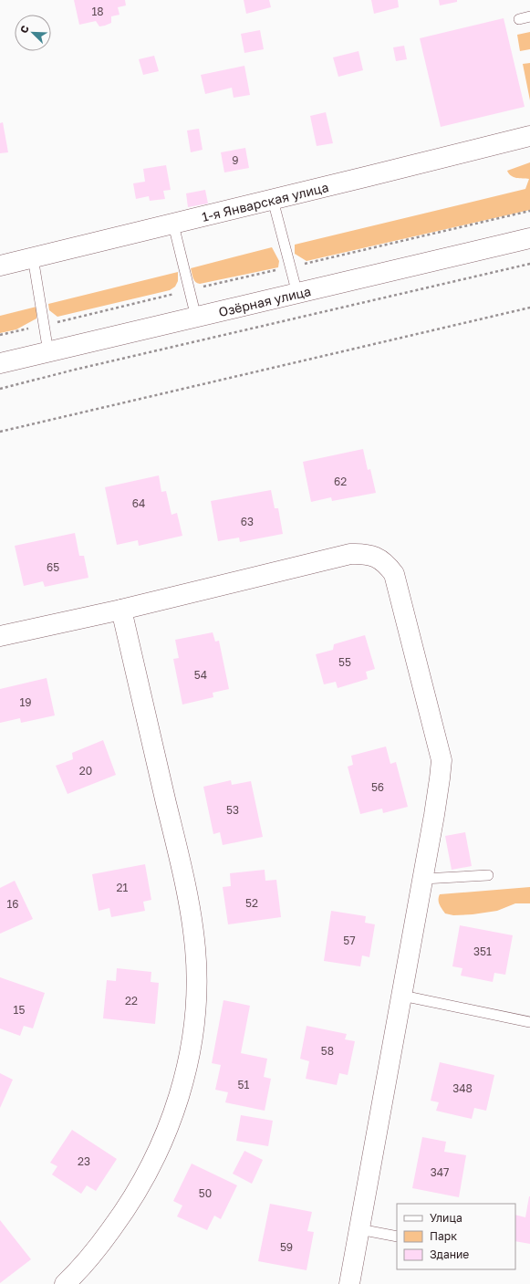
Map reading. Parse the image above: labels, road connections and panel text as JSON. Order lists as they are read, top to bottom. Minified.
{"streets":{"street":["1-я Январская улица","Озёрная улица"]},"house_numbers":["18","9","62","64","63","65","55","54","19","20","56","53","21","52","16","57","351","22","15","58","51","348","23","347","50","59"],"legend":["Улица","Парк","Здание"],"north":"top left"}
